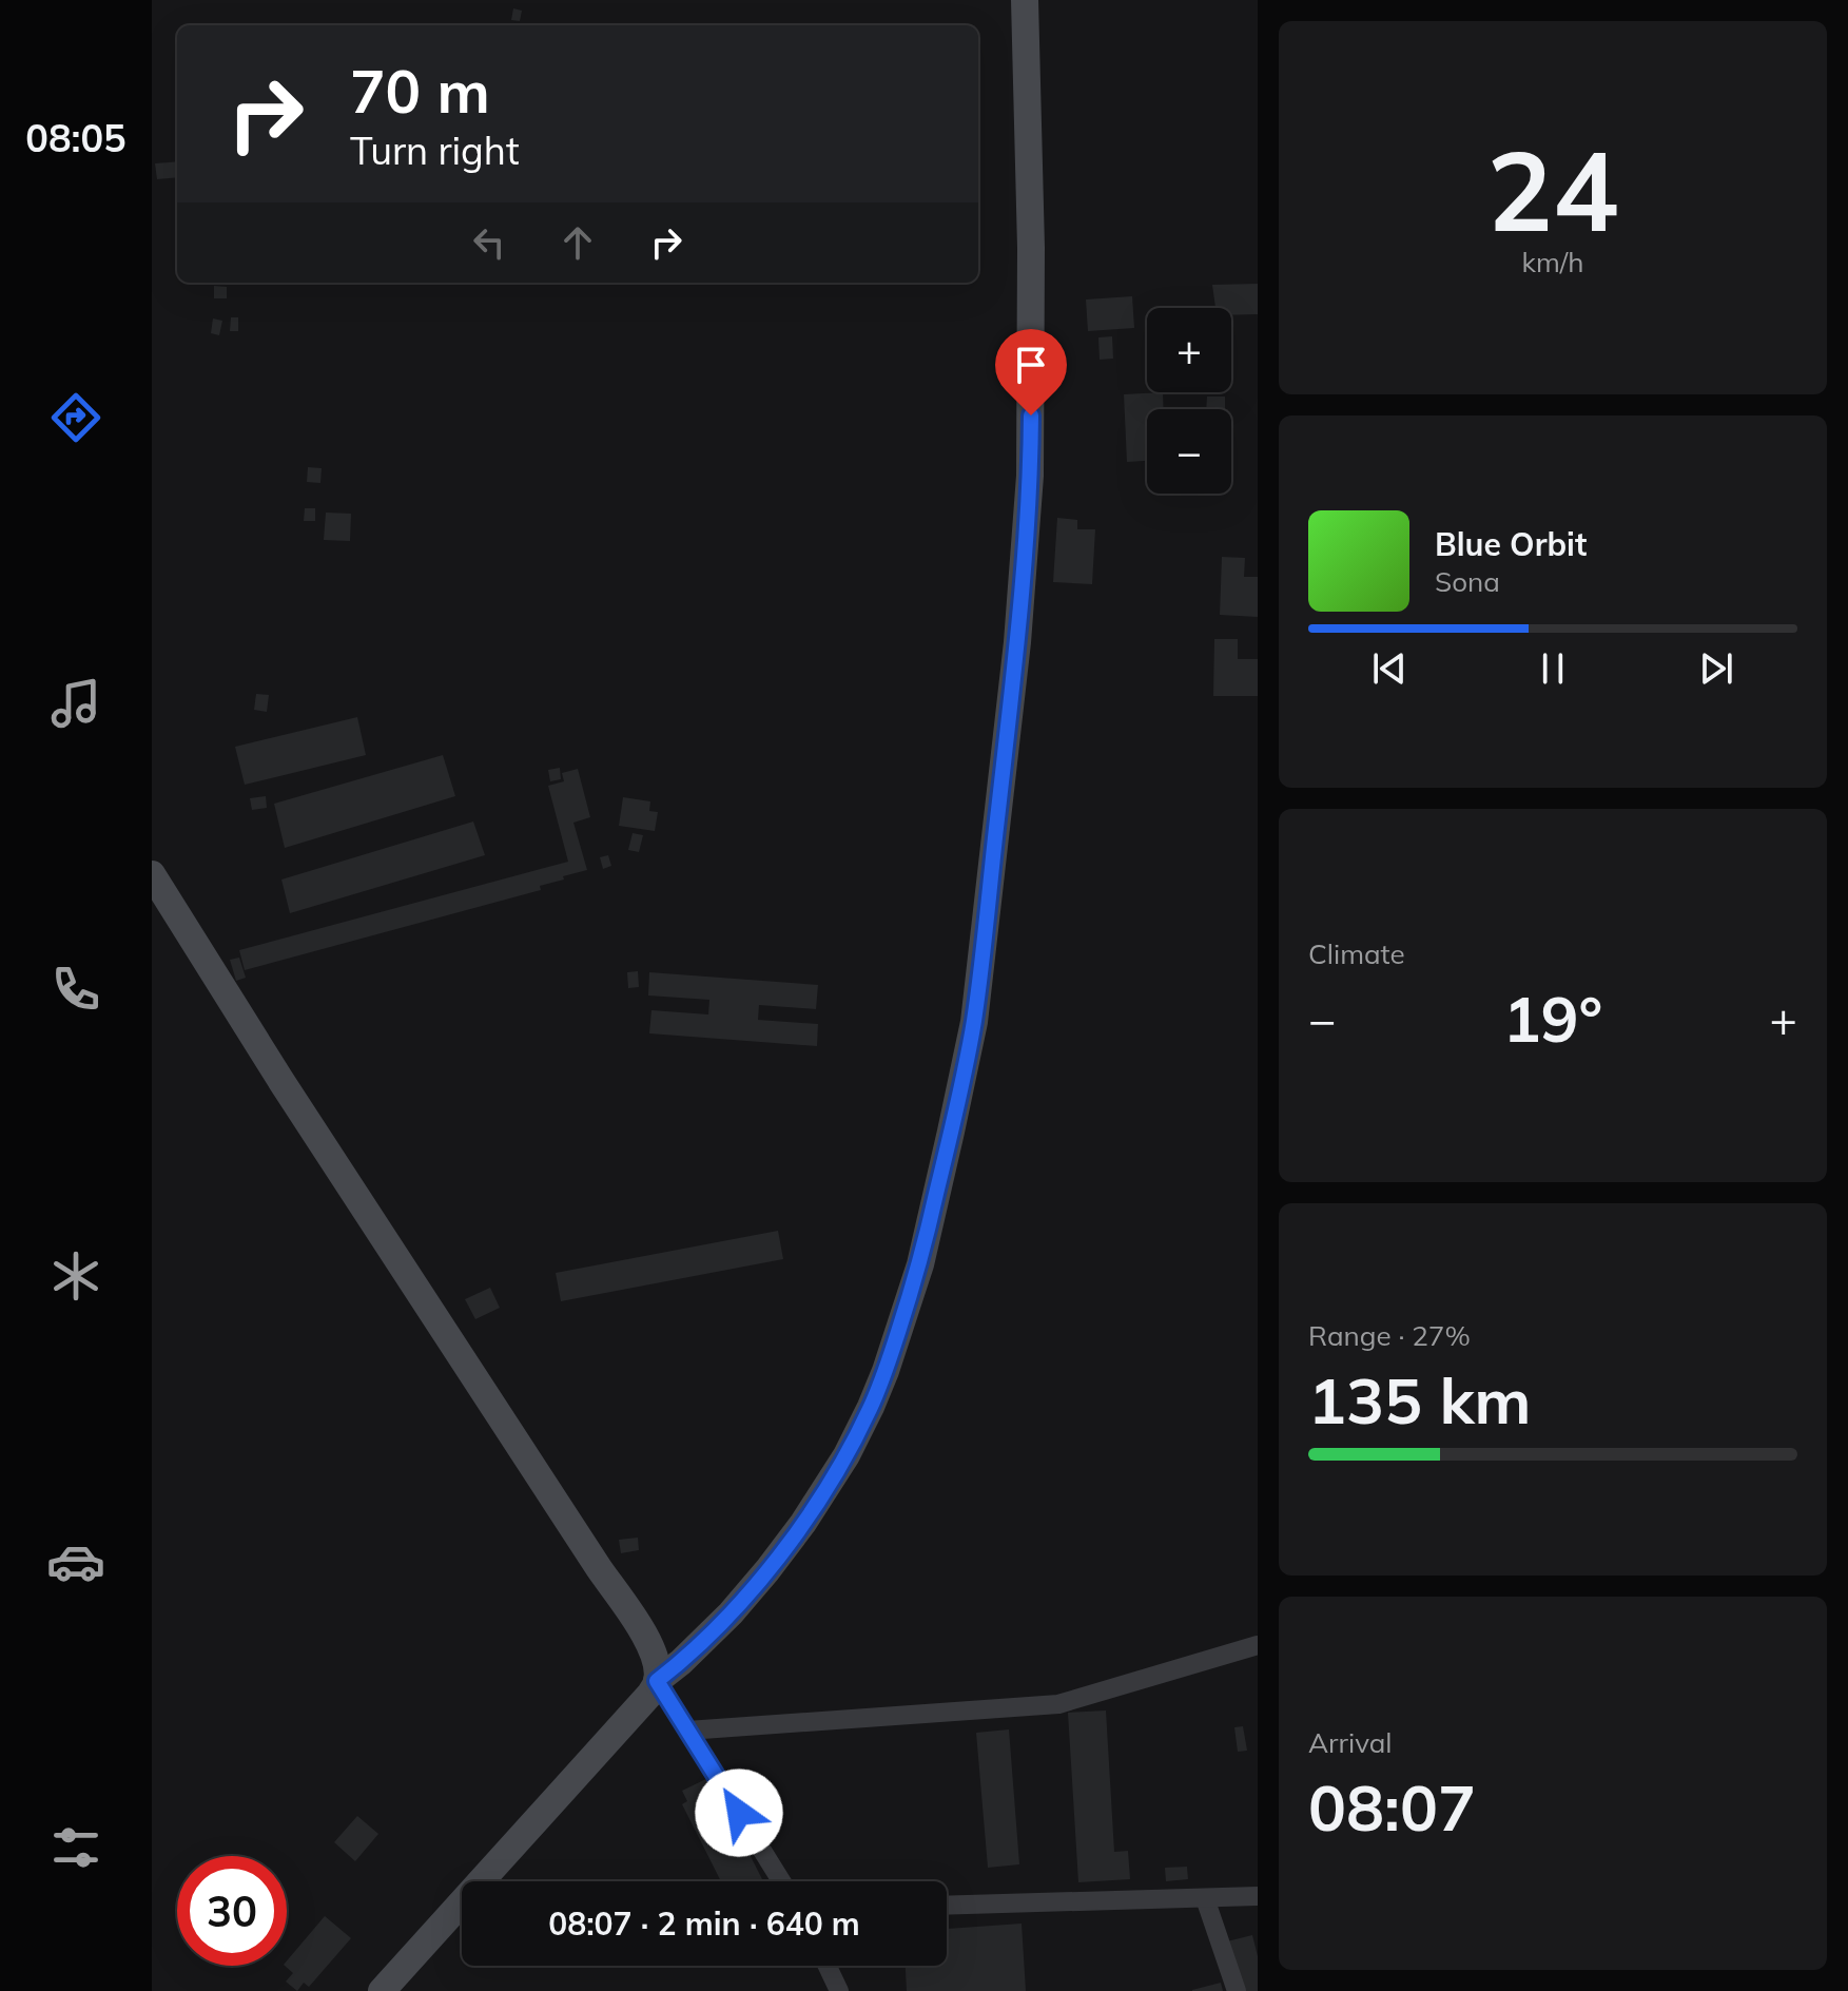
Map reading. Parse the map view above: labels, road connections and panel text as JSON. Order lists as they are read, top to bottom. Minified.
{"page":{"tabs":"08:05","tile":[["24","km/h"],"Climate",["Range · 27%","135 km"],["Arrival","08:07"]],"turn":["70 m","Turn right"],"map_buttons":["+","−"],"song":["Blue Orbit","Sona"],"heat":["−","19°","+"],"limit":"30","trip":"08:07 · 2 min · 640 m"}}
